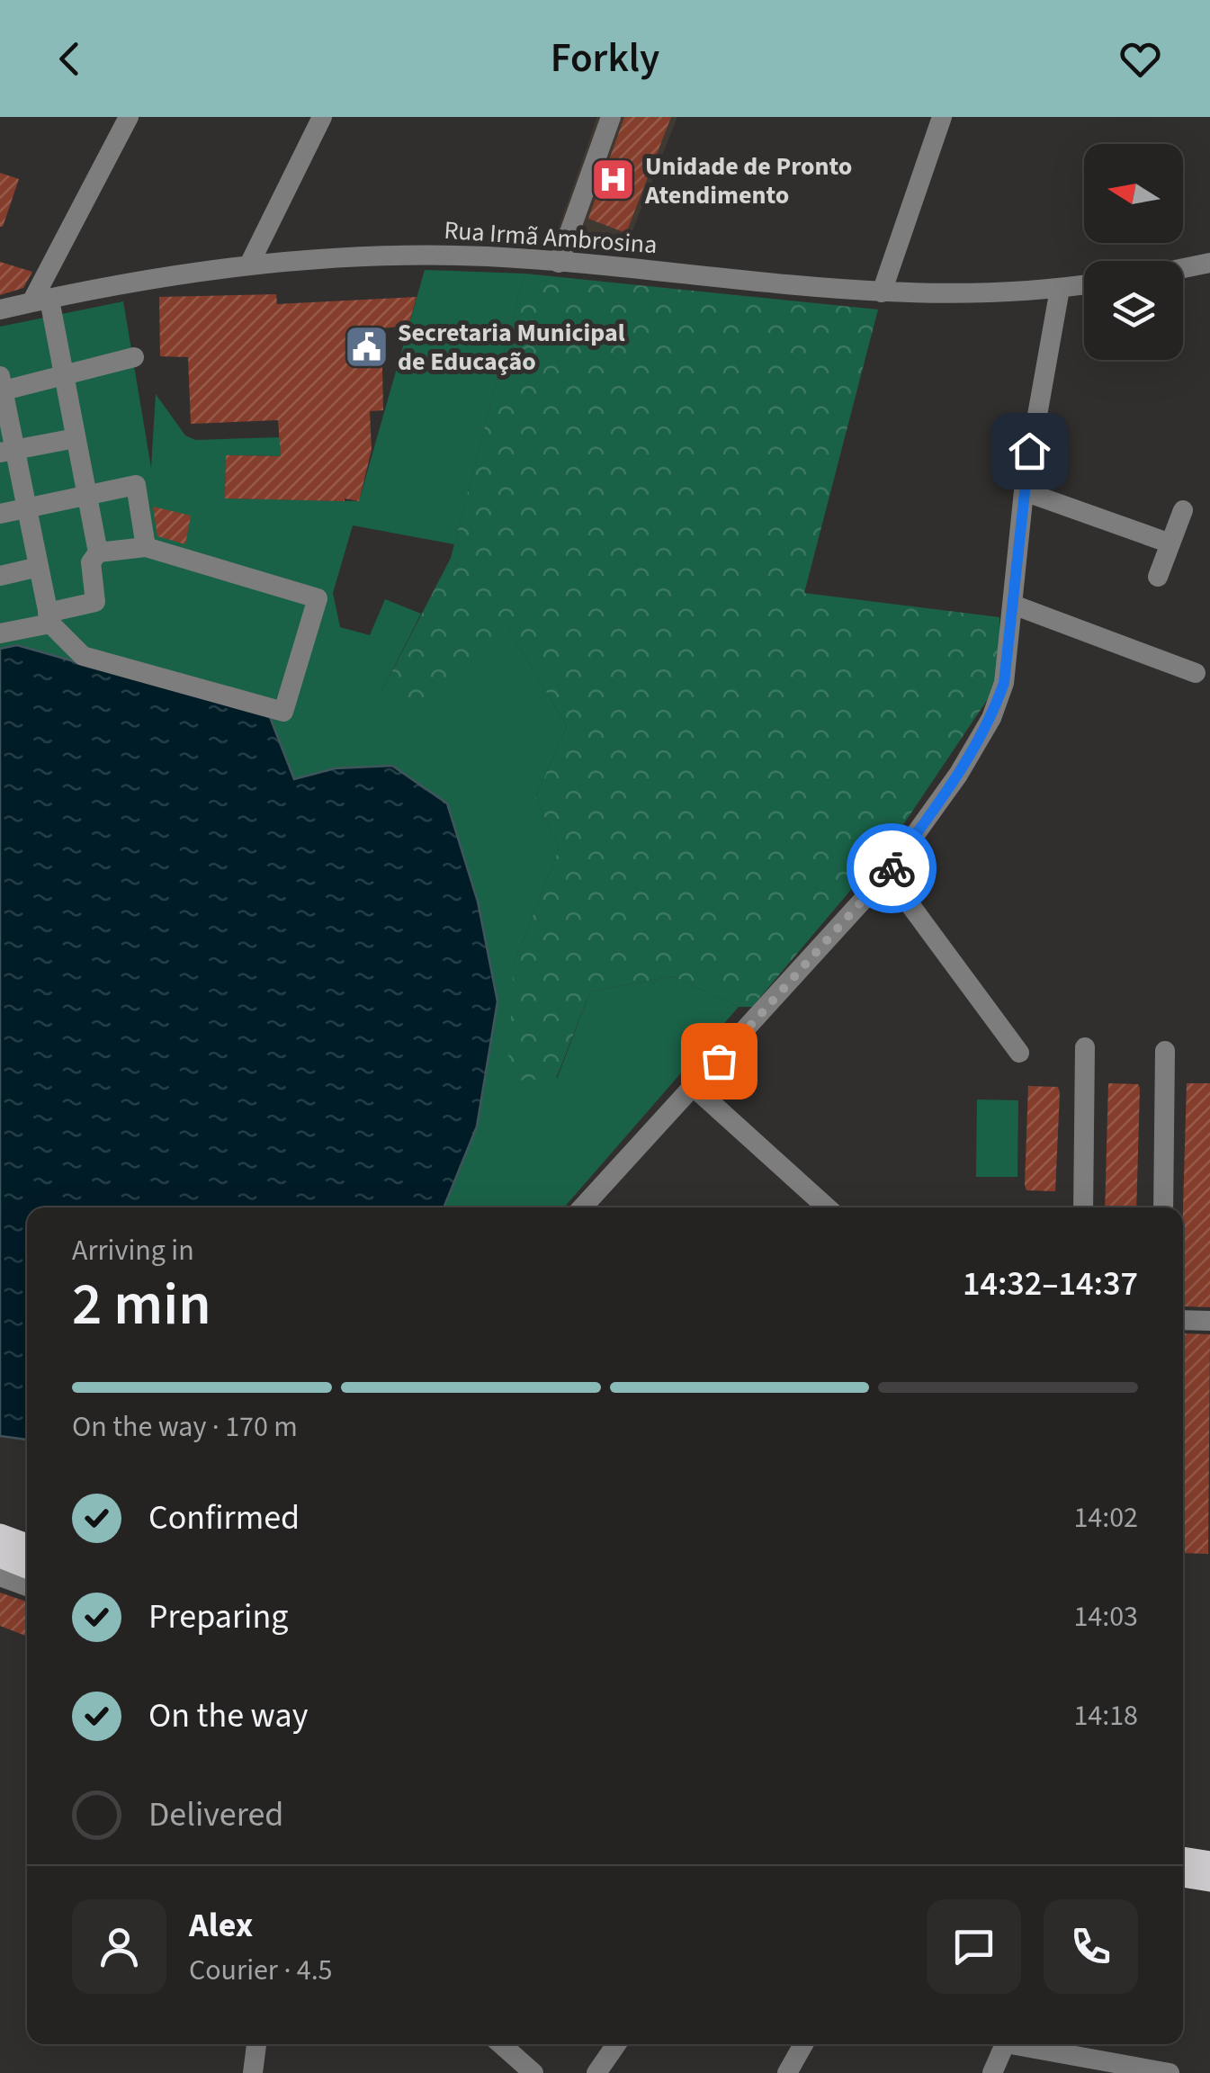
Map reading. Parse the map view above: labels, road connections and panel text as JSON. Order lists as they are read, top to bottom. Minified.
{"streets":{"street":["Rua Irmã Ambrosina"]},"places":{"hospital":["Unidade de Pronto Atendimento"],"public building":["Secretaria Municipal de Educação"]},"north":"left","page":{"header":"Forkly","heading":["2 min","Arriving in","14:32–14:37"],"panel":["Alex","Courier · 4.5"],"bar":"On the way · 170 m","list":[["Confirmed","14:02"],["Preparing","14:03"],["On the way","14:18"],"Delivered"]}}
